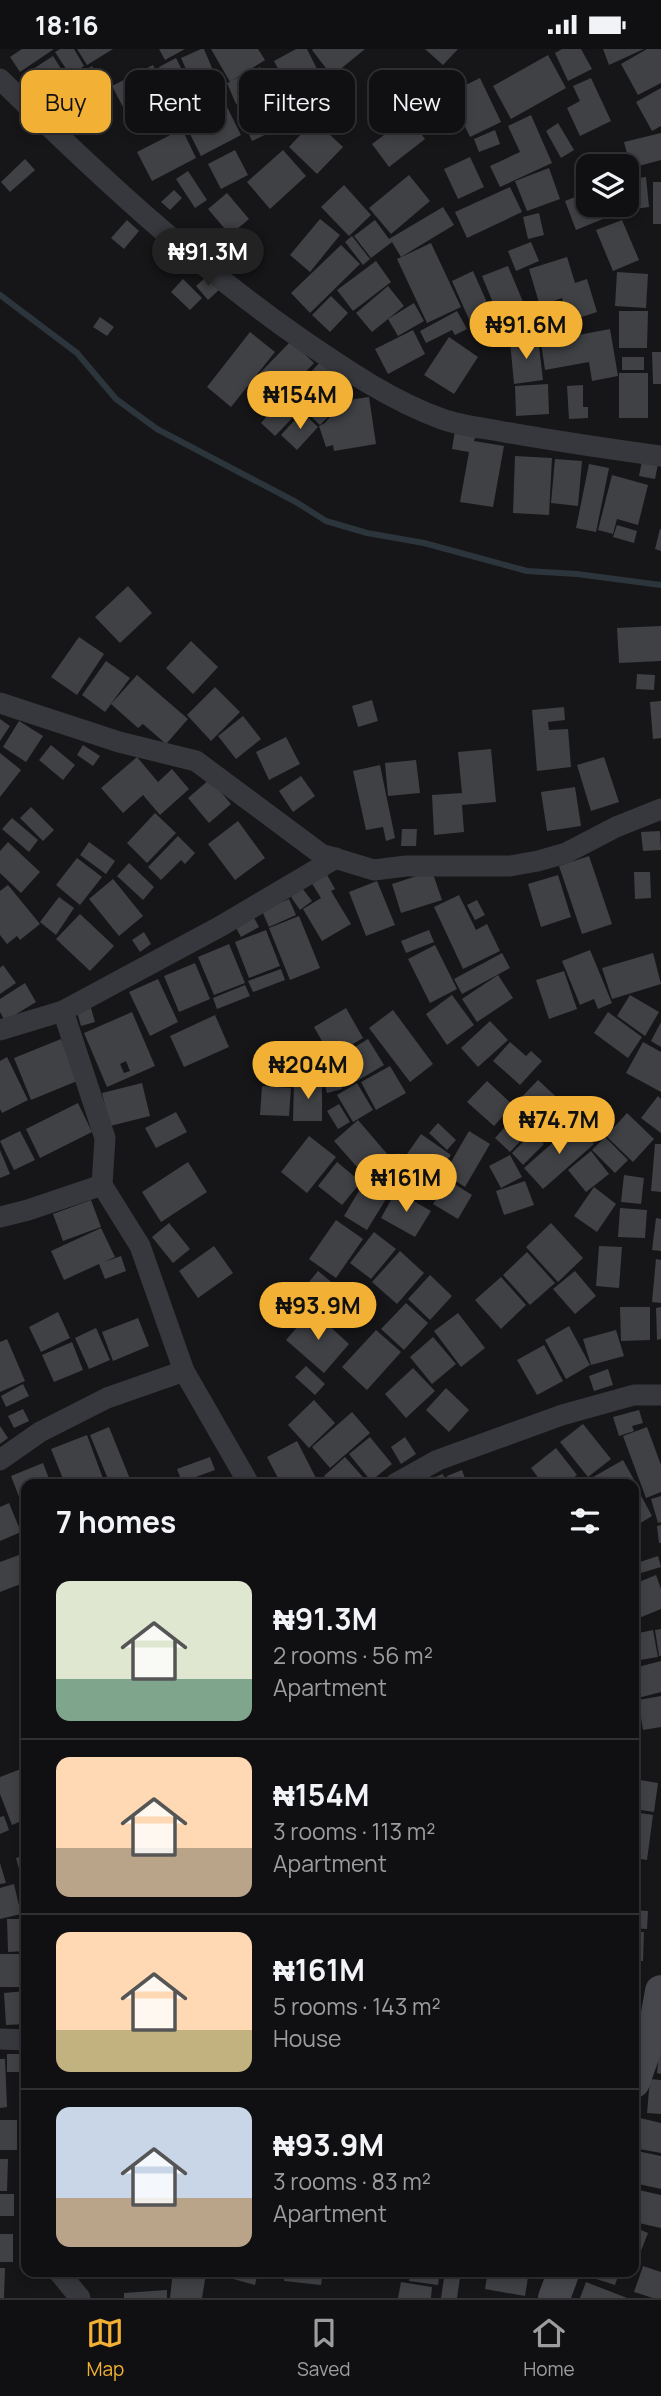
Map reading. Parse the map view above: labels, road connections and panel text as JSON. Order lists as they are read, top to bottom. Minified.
{"page":{"status":"18:16","chip":["Buy","Rent","Filters","New"],"price":["₦91.3M","₦91.6M","₦154M","₦204M","₦74.7M","₦161M","₦93.9M"],"heading":"7 homes","list":[{"name":"₦91.3M","note":"2 rooms · 56 m² · Apartment"},{"name":"₦154M","note":"3 rooms · 113 m² · Apartment"},{"name":"₦161M","note":"5 rooms · 143 m² · House"},{"name":"₦93.9M","note":"3 rooms · 83 m² · Apartment"}],"tabs":["Map","Saved","Home"]}}
